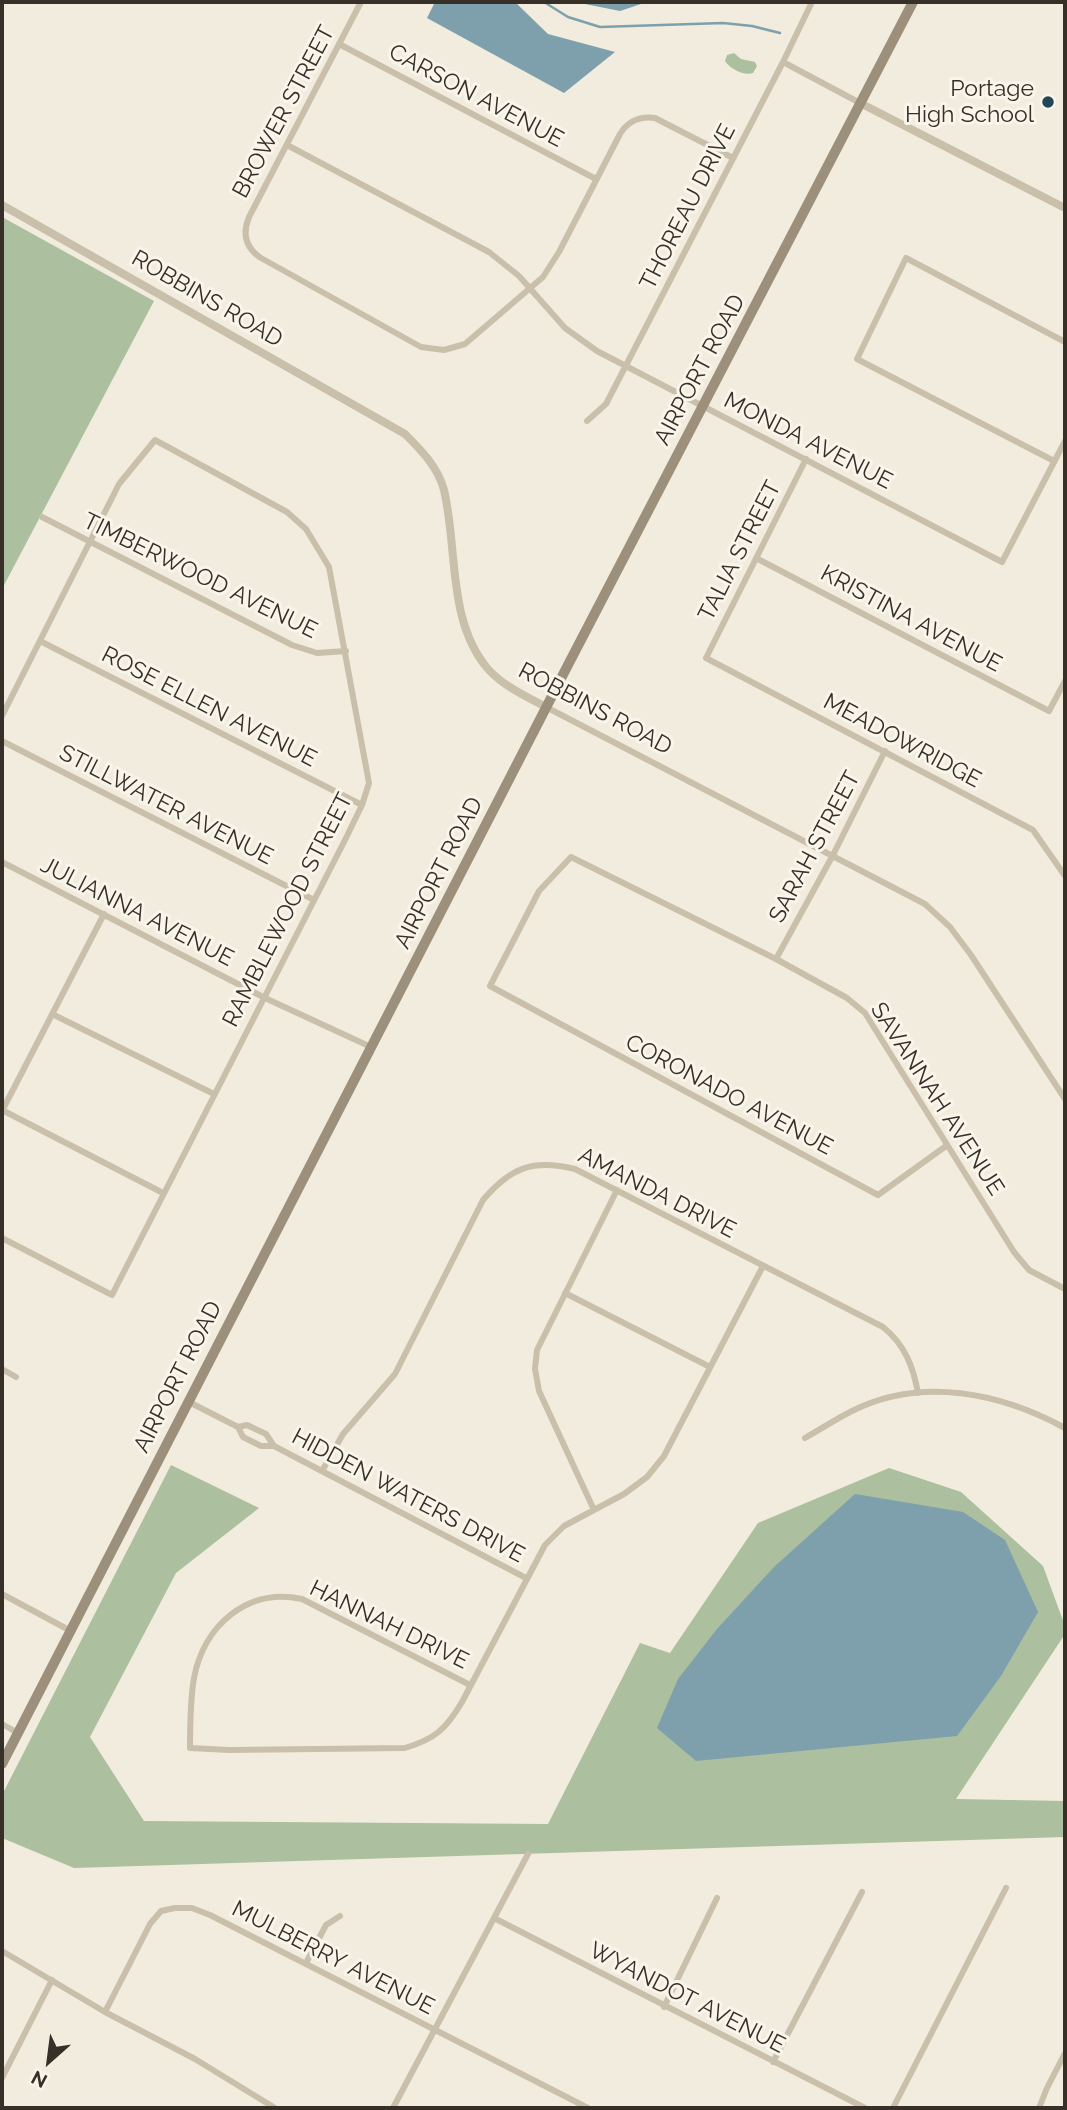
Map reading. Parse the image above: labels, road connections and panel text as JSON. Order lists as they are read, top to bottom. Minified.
{"streets":{"main road":["AIRPORT ROAD"],"street":["CARSON AVENUE","BROWER STREET","THOREAU DRIVE","ROBBINS ROAD","MONDA AVENUE","TALIA STREET","TIMBERWOOD AVENUE","KRISTINA AVENUE","ROSE ELLEN AVENUE","MEADOWRIDGE","STILLWATER AVENUE","SARAH STREET","RAMBLEWOOD STREET","JULIANNA AVENUE","CORONADO AVENUE","SAVANNAH AVENUE","AMANDA DRIVE","HIDDEN WATERS DRIVE","HANNAH DRIVE","MULBERRY AVENUE","WYANDOT AVENUE"]},"crossings":[["CARSON AVENUE","BROWER STREET"],["BROWER STREET","MONDA AVENUE"],["THOREAU DRIVE","MONDA AVENUE"],["ROBBINS ROAD","AIRPORT ROAD"],["ROBBINS ROAD","SARAH STREET"],["AIRPORT ROAD","MONDA AVENUE"],["AIRPORT ROAD","JULIANNA AVENUE"],["AIRPORT ROAD","HIDDEN WATERS DRIVE"],["MONDA AVENUE","TALIA STREET"],["TALIA STREET","KRISTINA AVENUE"],["TALIA STREET","MEADOWRIDGE"],["TIMBERWOOD AVENUE","RAMBLEWOOD STREET"],["ROSE ELLEN AVENUE","RAMBLEWOOD STREET"],["MEADOWRIDGE","SARAH STREET"],["STILLWATER AVENUE","RAMBLEWOOD STREET"],["SARAH STREET","SAVANNAH AVENUE"],["RAMBLEWOOD STREET","JULIANNA AVENUE"],["CORONADO AVENUE","SAVANNAH AVENUE"],["AMANDA DRIVE","HIDDEN WATERS DRIVE"]],"places":["Portage High School"],"north":"bottom left"}
